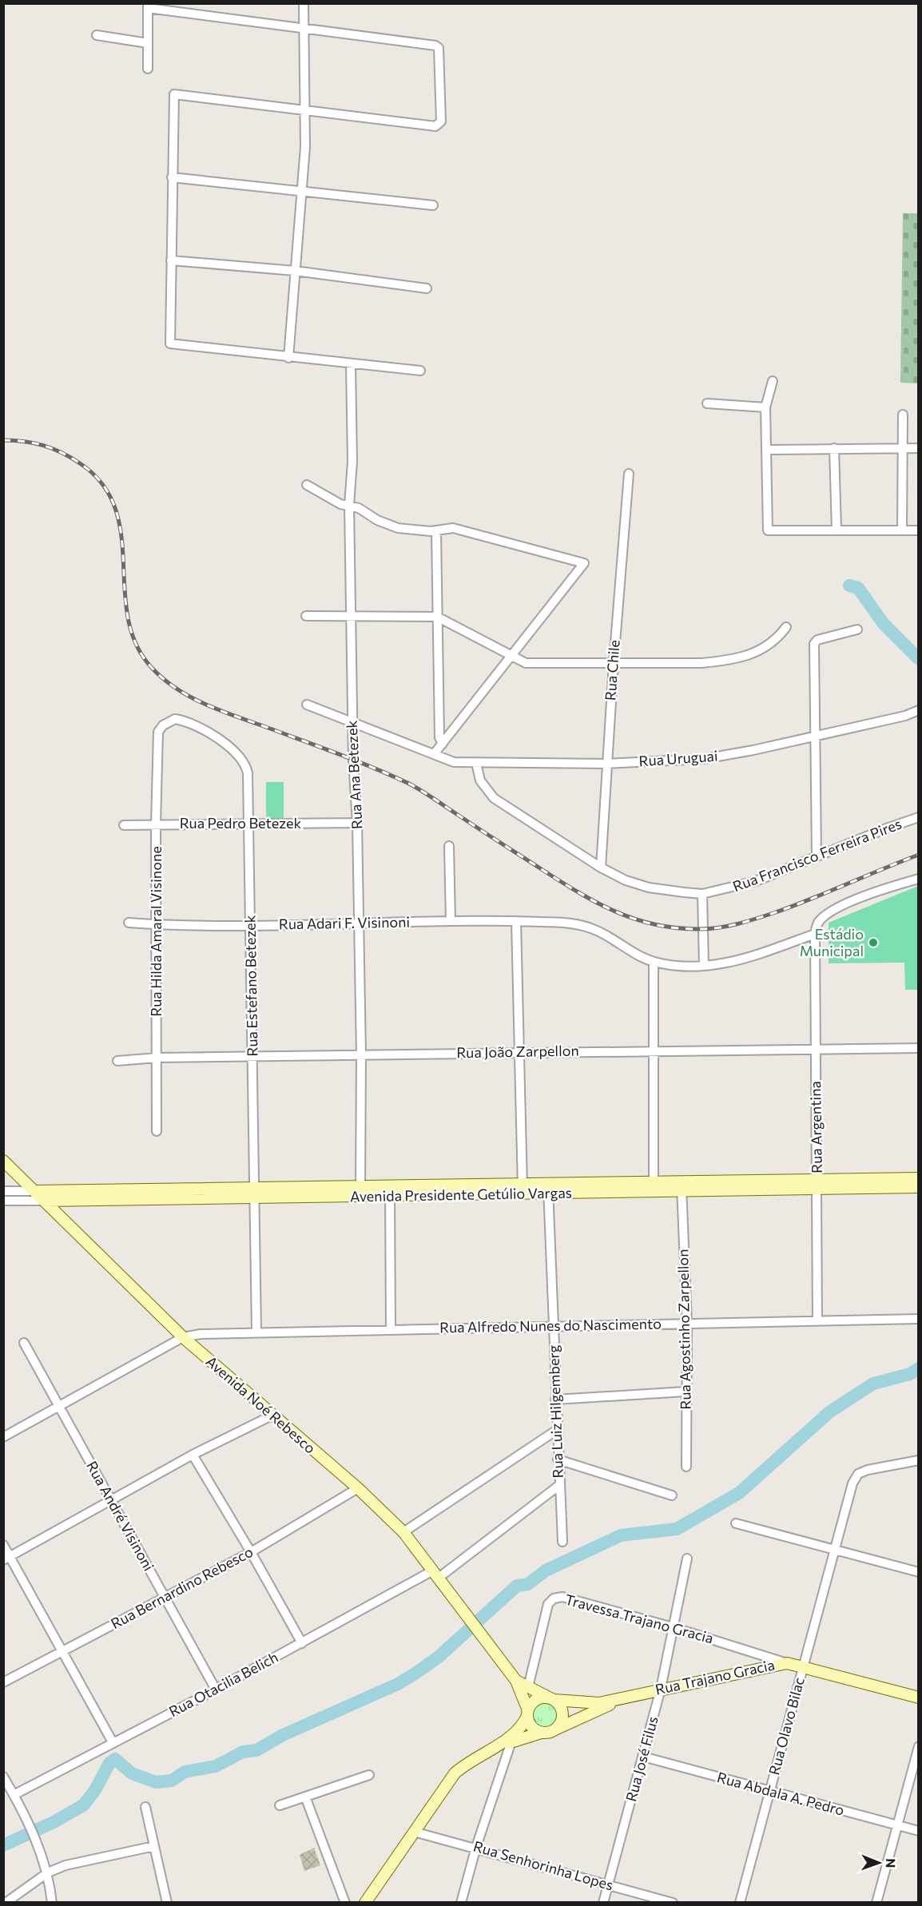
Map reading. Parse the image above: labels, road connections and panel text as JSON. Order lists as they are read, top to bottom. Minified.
{"streets":{"main road":["Avenida Presidente Getúlio Vargas","Avenida Noé Rebesco","Rua Trajano Gracia"],"street":["Rua Chile","Rua Uruguai","Rua Ana Betezek","Rua Pedro Betezek","Rua Francisco Ferreira Pires","Rua Adari F. Visinoni","Rua Hilda Amaral Visinone","Rua Estefano Betezek","Rua João Zarpellon","Rua Argentina","Rua Alfredo Nunes do Nascimento","Rua Agostinho Zarpellon","Rua Luiz Hilgemberg","Rua André Visinoni","Rua Bernardino Rebesco","Travessa Trajano Gracia","Rua Otacilia Belich","Rua Olavo Bilac","Rua José Filus","Rua Abdala A. Pedro","Rua Senhorinha Lopes"]},"crossings":[["Rua Chile","Rua Uruguai"],["Rua Chile","Rua Francisco Ferreira Pires"],["Rua Uruguai","Rua Ana Betezek"],["Rua Uruguai","Rua Francisco Ferreira Pires"],["Rua Ana Betezek","Rua Pedro Betezek"],["Rua Ana Betezek","Rua Adari F. Visinoni"],["Rua Ana Betezek","Rua João Zarpellon"],["Rua Ana Betezek","Avenida Presidente Getúlio Vargas"],["Rua Pedro Betezek","Rua Hilda Amaral Visinone"],["Rua Pedro Betezek","Rua Estefano Betezek"],["Rua Adari F. Visinoni","Rua Hilda Amaral Visinone"],["Rua Adari F. Visinoni","Rua Estefano Betezek"],["Rua Hilda Amaral Visinone","Rua Estefano Betezek"],["Rua Hilda Amaral Visinone","Rua João Zarpellon"],["Rua Estefano Betezek","Rua João Zarpellon"],["Rua Estefano Betezek","Avenida Presidente Getúlio Vargas"],["Rua Estefano Betezek","Rua Alfredo Nunes do Nascimento"],["Rua João Zarpellon","Rua Argentina"],["Rua Argentina","Avenida Presidente Getúlio Vargas"],["Rua Argentina","Rua Alfredo Nunes do Nascimento"],["Avenida Presidente Getúlio Vargas","Rua Agostinho Zarpellon"],["Avenida Presidente Getúlio Vargas","Avenida Noé Rebesco"],["Avenida Presidente Getúlio Vargas","Rua Luiz Hilgemberg"],["Rua Alfredo Nunes do Nascimento","Rua Agostinho Zarpellon"],["Rua Alfredo Nunes do Nascimento","Avenida Noé Rebesco"],["Rua Alfredo Nunes do Nascimento","Rua Luiz Hilgemberg"],["Avenida Noé Rebesco","Rua Bernardino Rebesco"],["Avenida Noé Rebesco","Rua Otacilia Belich"],["Rua Luiz Hilgemberg","Rua Otacilia Belich"],["Rua André Visinoni","Rua Bernardino Rebesco"],["Rua André Visinoni","Rua Otacilia Belich"],["Travessa Trajano Gracia","Rua Trajano Gracia"],["Travessa Trajano Gracia","Rua José Filus"],["Rua Trajano Gracia","Rua Olavo Bilac"],["Rua Trajano Gracia","Rua José Filus"],["Rua Olavo Bilac","Rua Abdala A. Pedro"],["Rua José Filus","Rua Abdala A. Pedro"],["Rua José Filus","Rua Senhorinha Lopes"]],"places":["Estádio Municipal"],"north":"right"}
